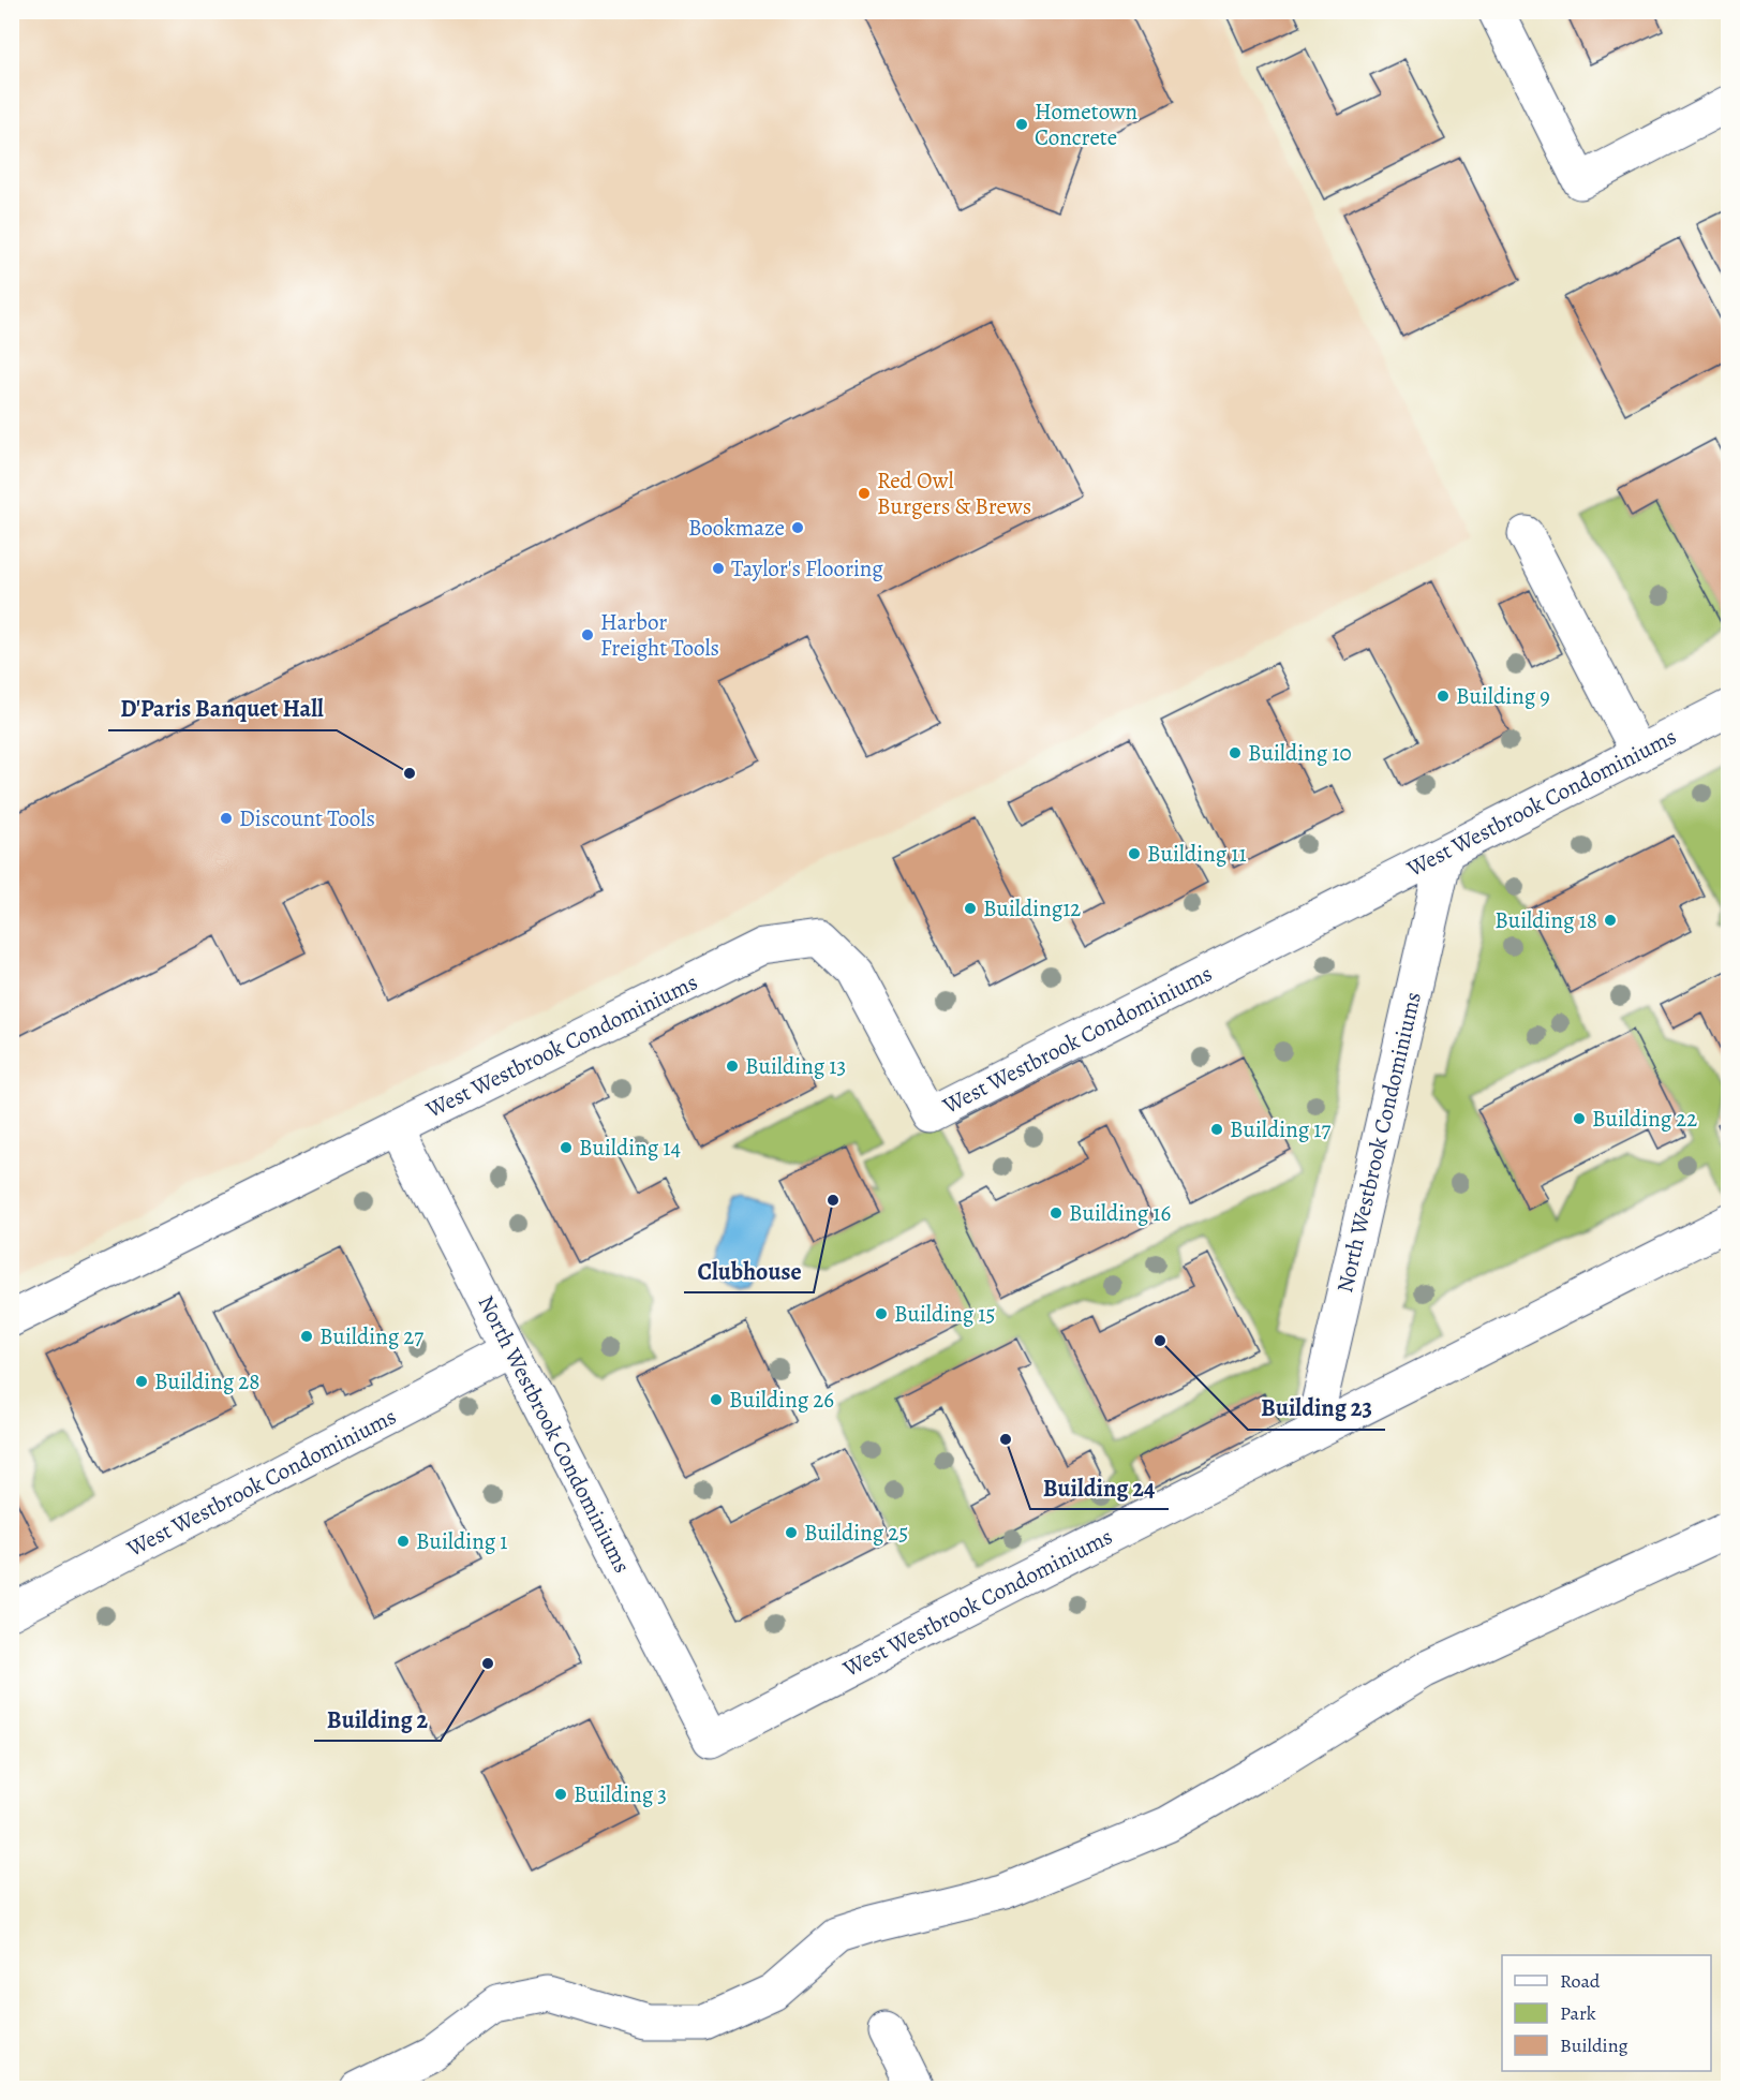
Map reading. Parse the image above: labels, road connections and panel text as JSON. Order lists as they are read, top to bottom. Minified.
{"streets":{"street":["West Westbrook Condominiums","North Westbrook Condominiums"]},"crossings":[["West Westbrook Condominiums","North Westbrook Condominiums"]],"places":["Hometown Concrete","Red Owl Burgers & Brews","Bookmaze","Taylor's Flooring","Harbor Freight Tools","Building 9","Building 10","D'Paris Banquet Hall","Discount Tools","Building 11","Building12","Building 18","Building 13","Building 22","Building 17","Building 14","Clubhouse","Building 16","Building 15","Building 27","Building 23","Building 28","Building 26","Building 24","Building 25","Building 1","Building 2","Building 3"],"legend":["Road","Park","Building"]}
